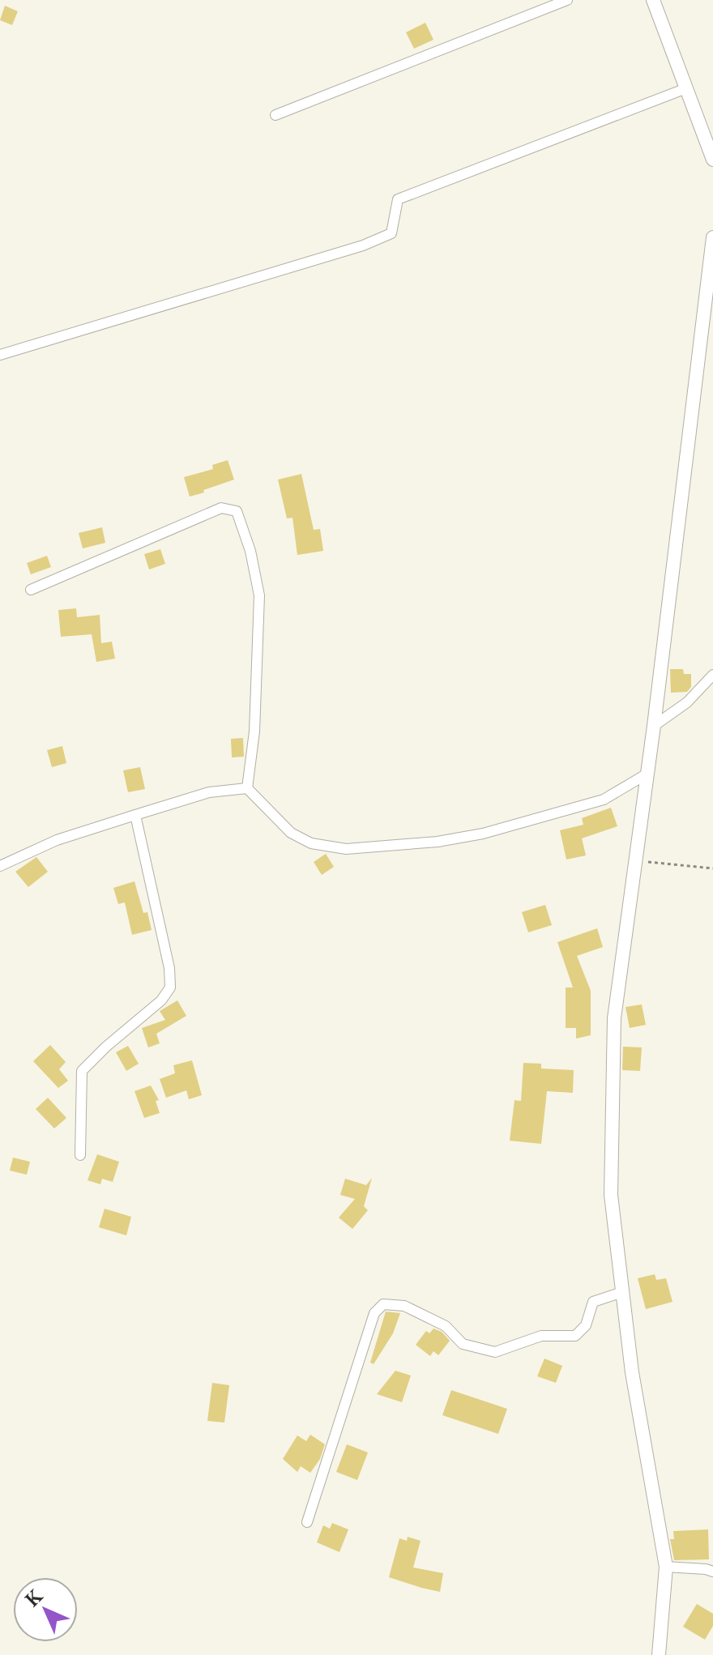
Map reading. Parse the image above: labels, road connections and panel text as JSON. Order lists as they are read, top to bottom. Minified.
{"north":"top left"}
